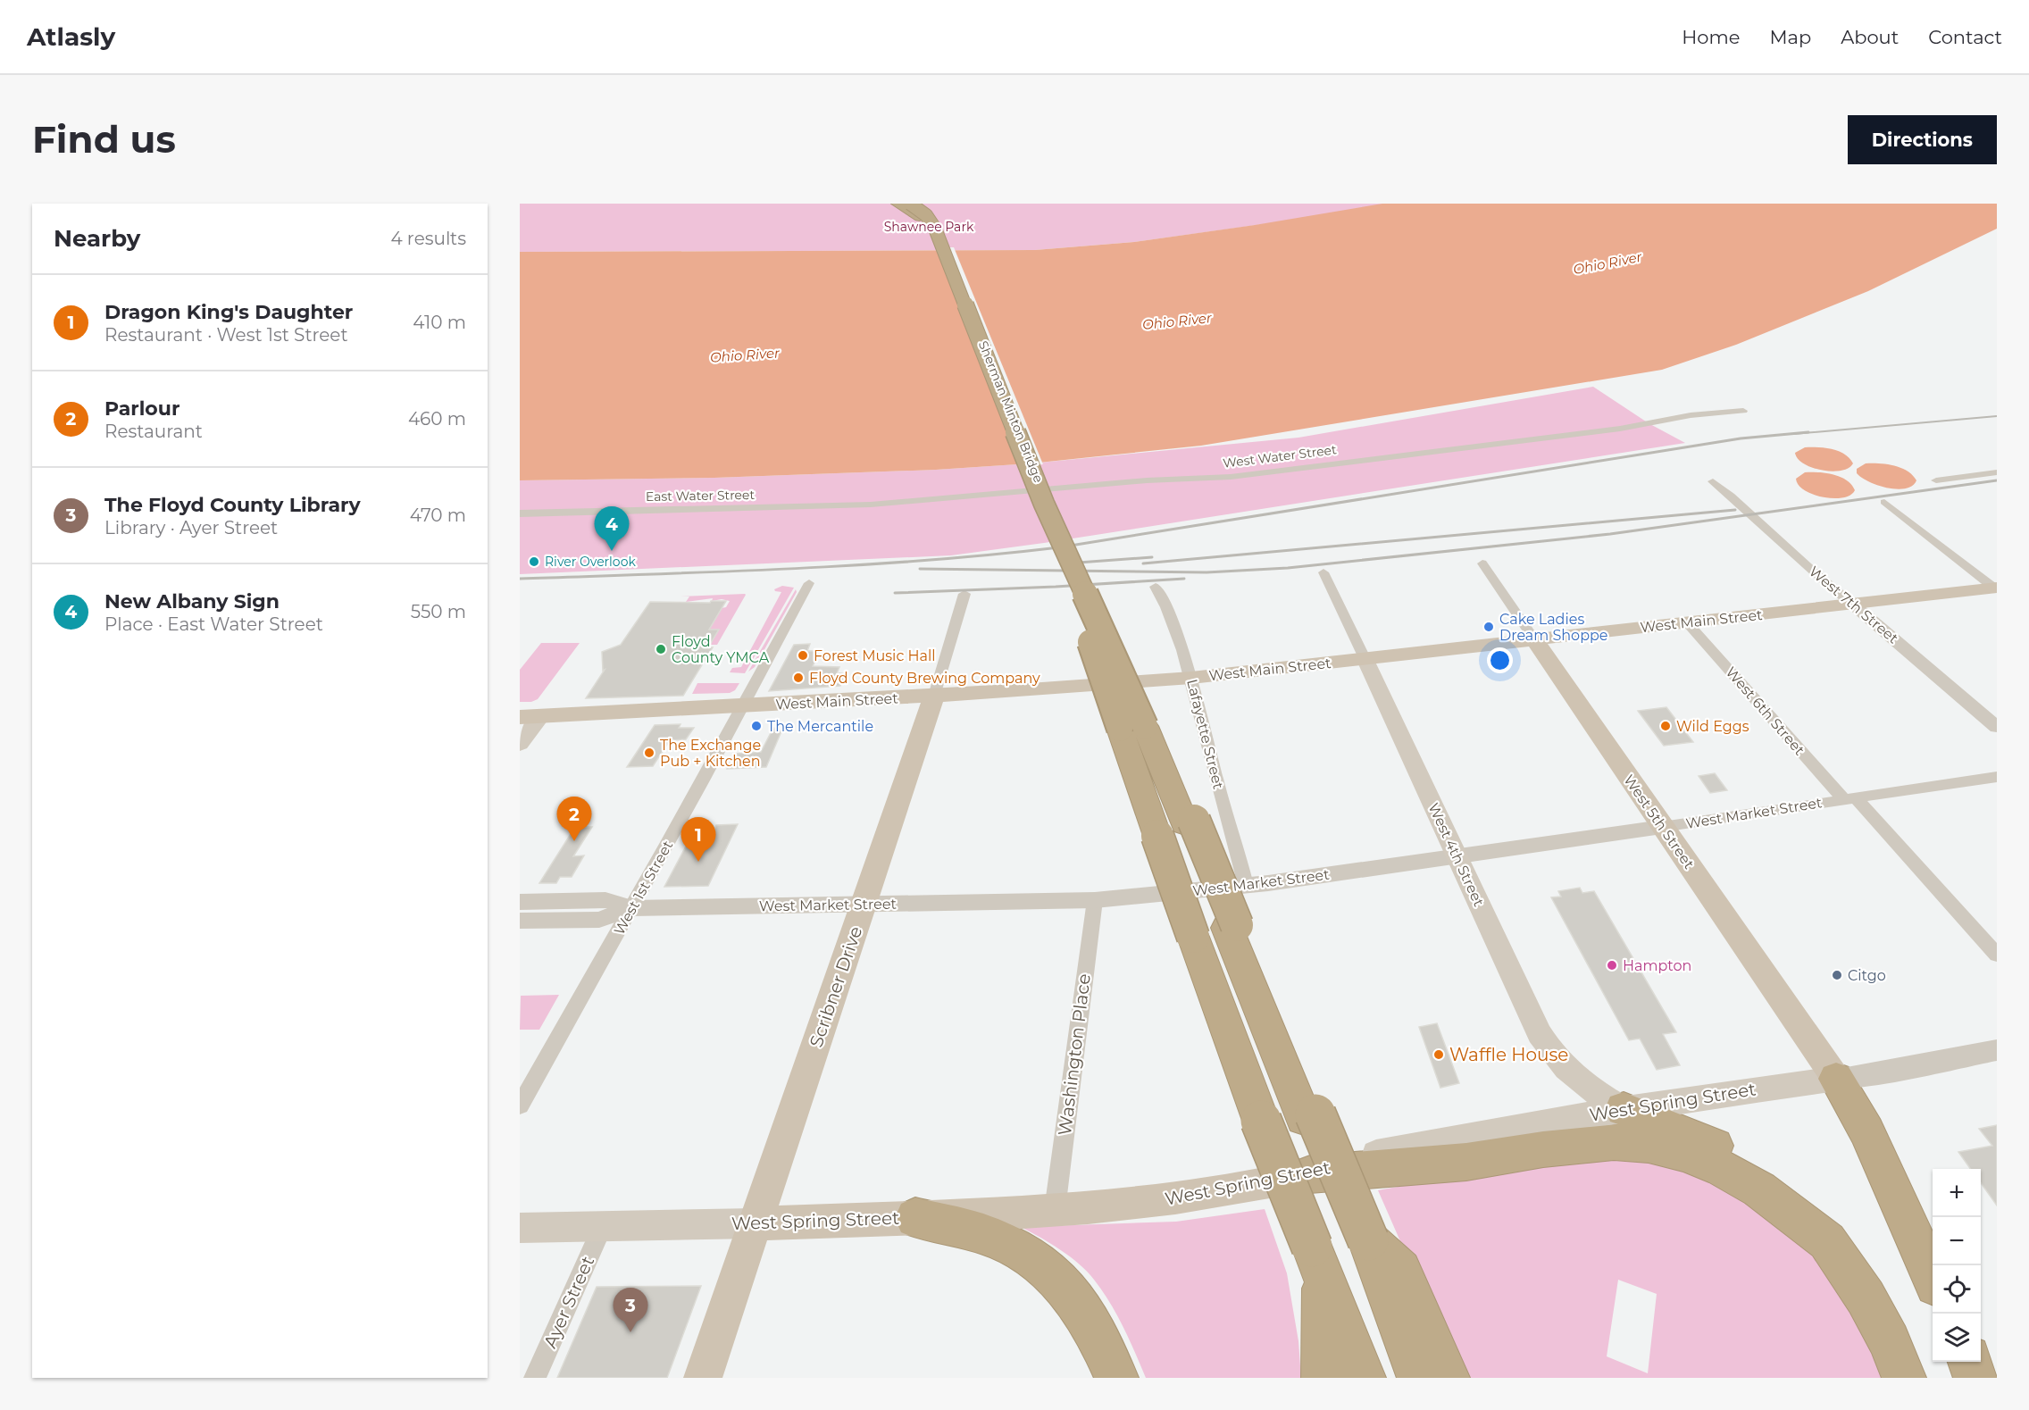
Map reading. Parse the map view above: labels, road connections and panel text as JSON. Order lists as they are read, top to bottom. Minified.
{"streets":{"highway":["Sherman Minton Bridge"],"main road":["West Main Street","West 5th Street","West 4th Street","Scribner Drive","West Spring Street"],"street":["West Water Street","East Water Street","West 7th Street","West 6th Street","Lafayette Street","West Market Street","West 1st Street","Washington Place","Ayer Street"]},"crossings":[["West Water Street","East Water Street"],["West 7th Street","West Main Street"],["West Main Street","West 6th Street"],["West Main Street","Lafayette Street"],["West Main Street","West 5th Street"],["West Main Street","West 4th Street"],["West Main Street","West 1st Street"],["West Main Street","Scribner Drive"],["West 6th Street","West Market Street"],["Lafayette Street","West Market Street"],["West Market Street","West 5th Street"],["West Market Street","West 4th Street"],["West Market Street","West 1st Street"],["West Market Street","Scribner Drive"],["West Market Street","Washington Place"],["West 5th Street","West Spring Street"],["West 4th Street","West Spring Street"],["Scribner Drive","West Spring Street"],["Washington Place","West Spring Street"],["West Spring Street","Ayer Street"]],"water":["Ohio River"],"parks":["Shawnee Park"],"places":["River Overlook","Cake Ladies Dream Shoppe","Floyd County YMCA","Forest Music Hall","Floyd County Brewing Company","The Mercantile","Wild Eggs","The Exchange Pub + Kitchen","Hampton","Citgo","Waffle House"],"page":{"header":"Atlasly","nav":["Home","Map","About","Contact"],"buttons":"Directions","title":"Find us","heading":["Nearby","4 results"],"list":[{"mark":"1","name":"Dragon King's Daughter","note":"Restaurant · West 1st Street","value":"410 m"},{"mark":"2","name":"Parlour","note":"Restaurant","value":"460 m"},{"mark":"3","name":"The Floyd County Library","note":"Library · Ayer Street","value":"470 m"},{"mark":"4","name":"New Albany Sign","note":"Place · East Water Street","value":"550 m"}],"pins":["4","2","1","3"],"map_buttons":["+","−"]}}
